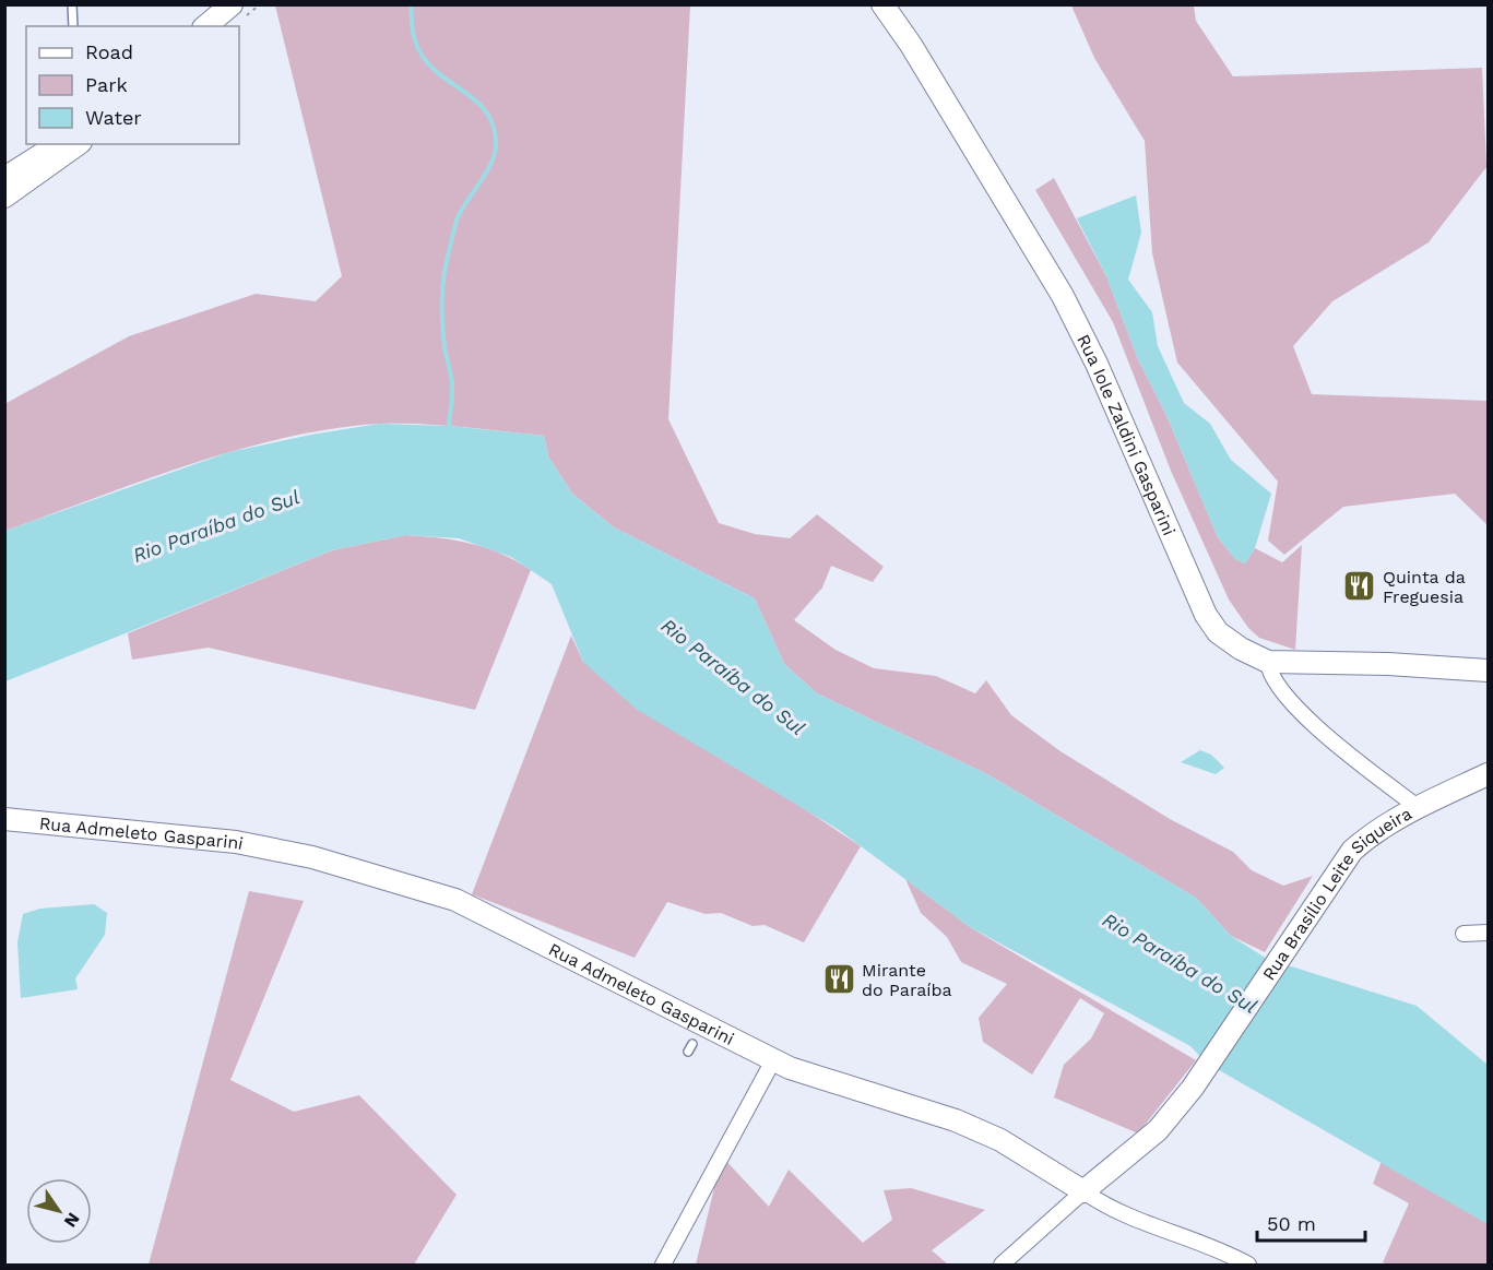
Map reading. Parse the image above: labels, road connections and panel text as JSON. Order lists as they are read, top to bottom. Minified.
{"streets":{"main road":["Rua Iole Zaldini Gasparini","Rua Admeleto Gasparini","Rua Brasílio Leite Siqueira"]},"crossings":[["Rua Admeleto Gasparini","Rua Brasílio Leite Siqueira"]],"water":["Rio Paraíba do Sul"],"places":{"restaurant":["Quinta da Freguesia","Mirante do Paraíba"]},"legend":["Road","Park","Water"],"scale_bar":"50 m","north":"bottom right"}
